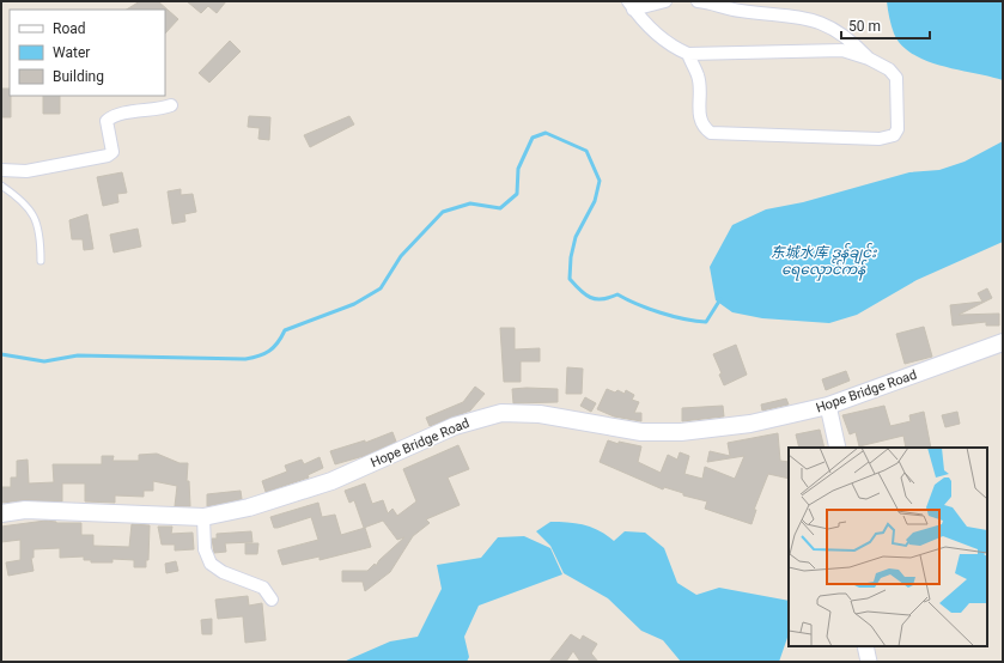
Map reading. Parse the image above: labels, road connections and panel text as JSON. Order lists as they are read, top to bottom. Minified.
{"streets":{"main road":["Hope Bridge Road"]},"water":["东城水库 ဒွန်ချင်း ရေလှောင်ကန်"],"legend":["Road","Water","Building"],"scale_bar":"50 m"}
